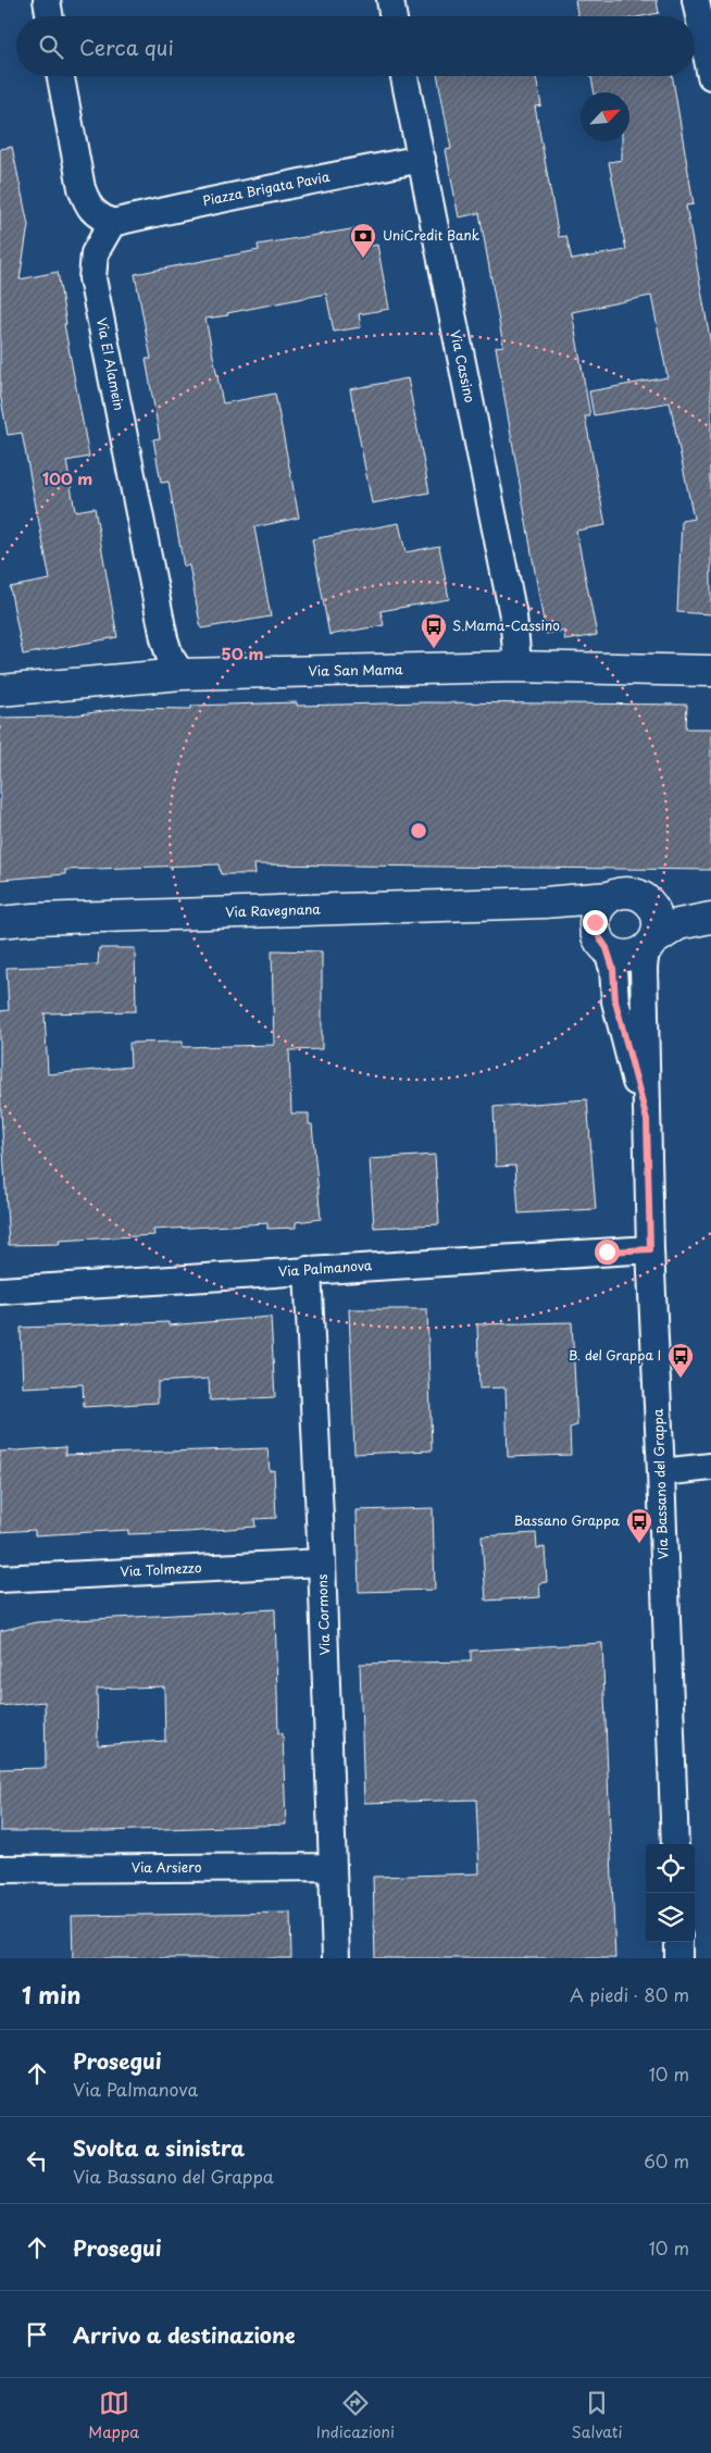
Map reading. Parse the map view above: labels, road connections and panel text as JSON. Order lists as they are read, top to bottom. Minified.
{"streets":{"street":["Piazza Brigata Pavia","Via El Alamein","Via Cassino","Via San Mama","Via Ravegnana","Via Palmanova","Via Bassano del Grappa","Via Tolmezzo","Via Cormons","Via Arsiero"]},"crossings":[["Piazza Brigata Pavia","Via El Alamein"],["Piazza Brigata Pavia","Via Cassino"],["Via El Alamein","Via San Mama"],["Via Cassino","Via San Mama"],["Via Ravegnana","Via Bassano del Grappa"],["Via Palmanova","Via Bassano del Grappa"],["Via Palmanova","Via Cormons"],["Via Tolmezzo","Via Cormons"],["Via Cormons","Via Arsiero"]],"places":{"bank":["UniCredit Bank"],"bus stop":["S.Mama-Cassino","B. del Grappa I","Bassano Grappa"]},"north":"top right","page":{"search":"Cerca qui","heading":["1 min","A piedi · 80 m"],"list":[["Prosegui","Via Palmanova","10 m"],["Svolta a sinistra","Via Bassano del Grappa","60 m"],["Prosegui","10 m"],"Arrivo a destinazione"],"nav":["Mappa","Indicazioni","Salvati"]},"rings":["100 m","50 m"]}
